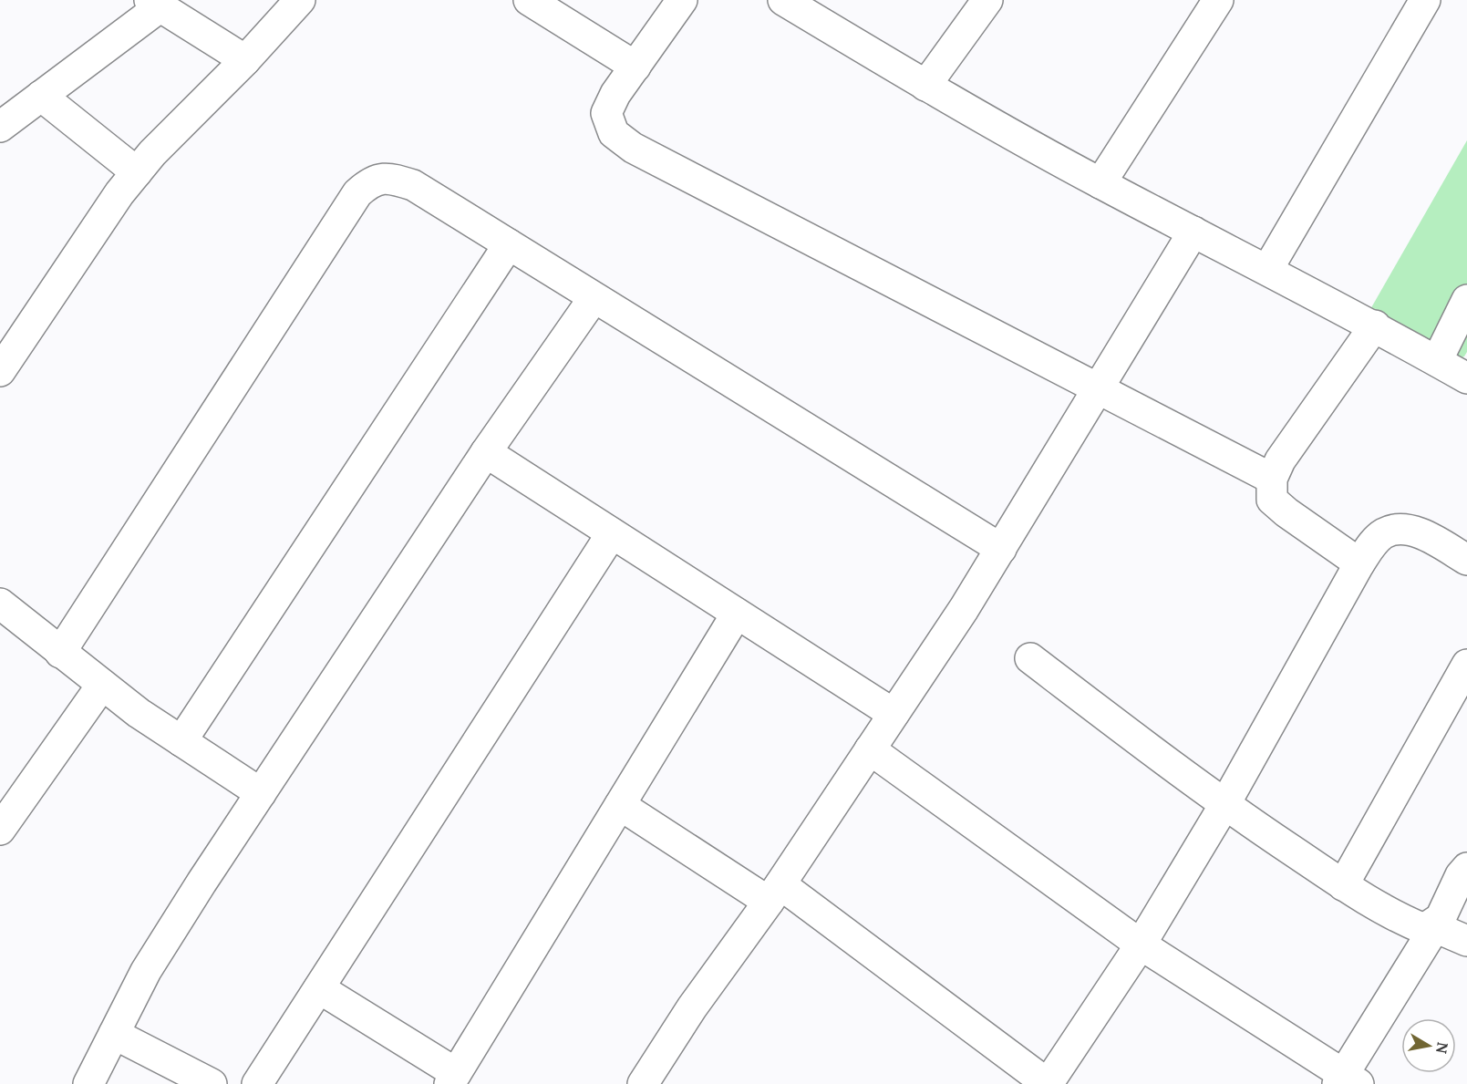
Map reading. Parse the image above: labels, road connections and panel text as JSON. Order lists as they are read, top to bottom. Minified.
{"north":"right"}
